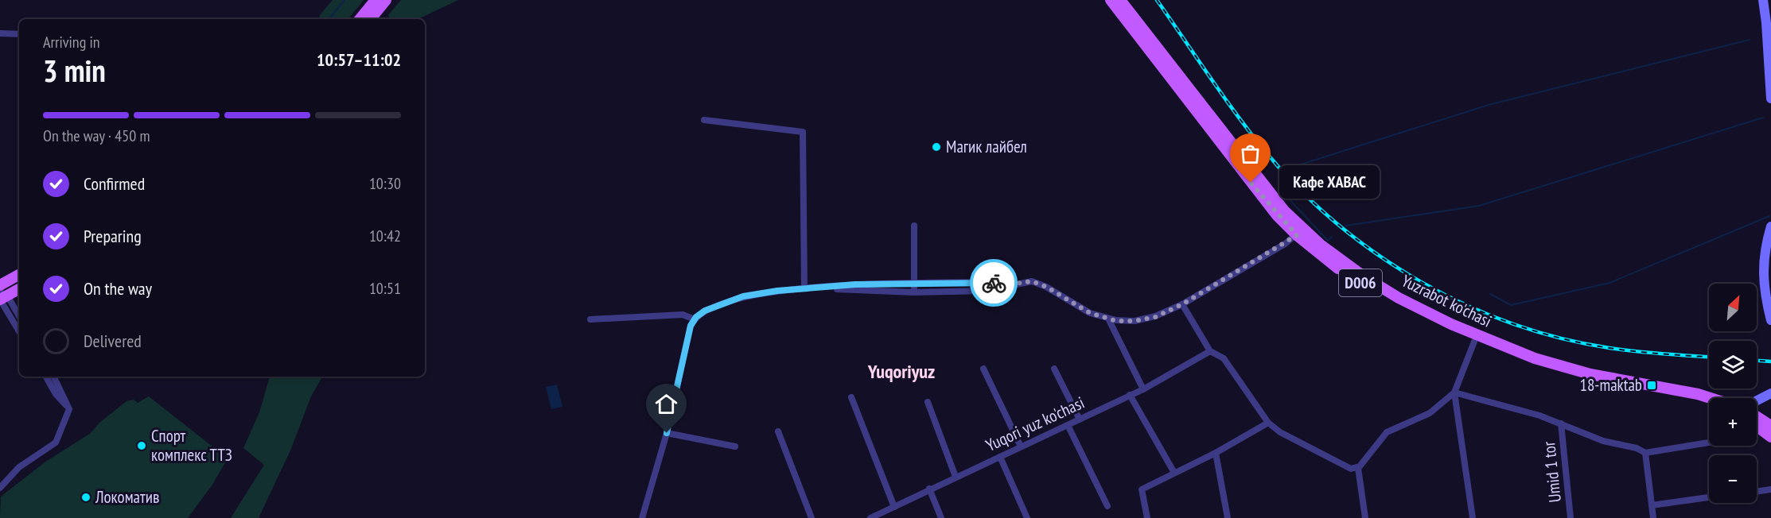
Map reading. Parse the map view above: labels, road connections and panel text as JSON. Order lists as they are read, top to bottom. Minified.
{"streets":{"main road":["D006","Yuzrabot ko'chasi"],"street":["Yuqori yuz ko'chasi","Umid 1 tor"]},"districts":["Yuqoriyuz"],"places":{"other":["Магик лайбел","Кафе ХАВАС","Спорт комплекс ТТЗ","Локоматив"],"transit":["18-maktab"]},"north":"top right","page":{"heading":["3 min","Arriving in","10:57–11:02"],"bar":"On the way · 450 m","list":[["Confirmed","10:30"],["Preparing","10:42"],["On the way","10:51"],"Delivered"],"bubble":"Кафе ХАВАС","map_buttons":["+","−"]}}
